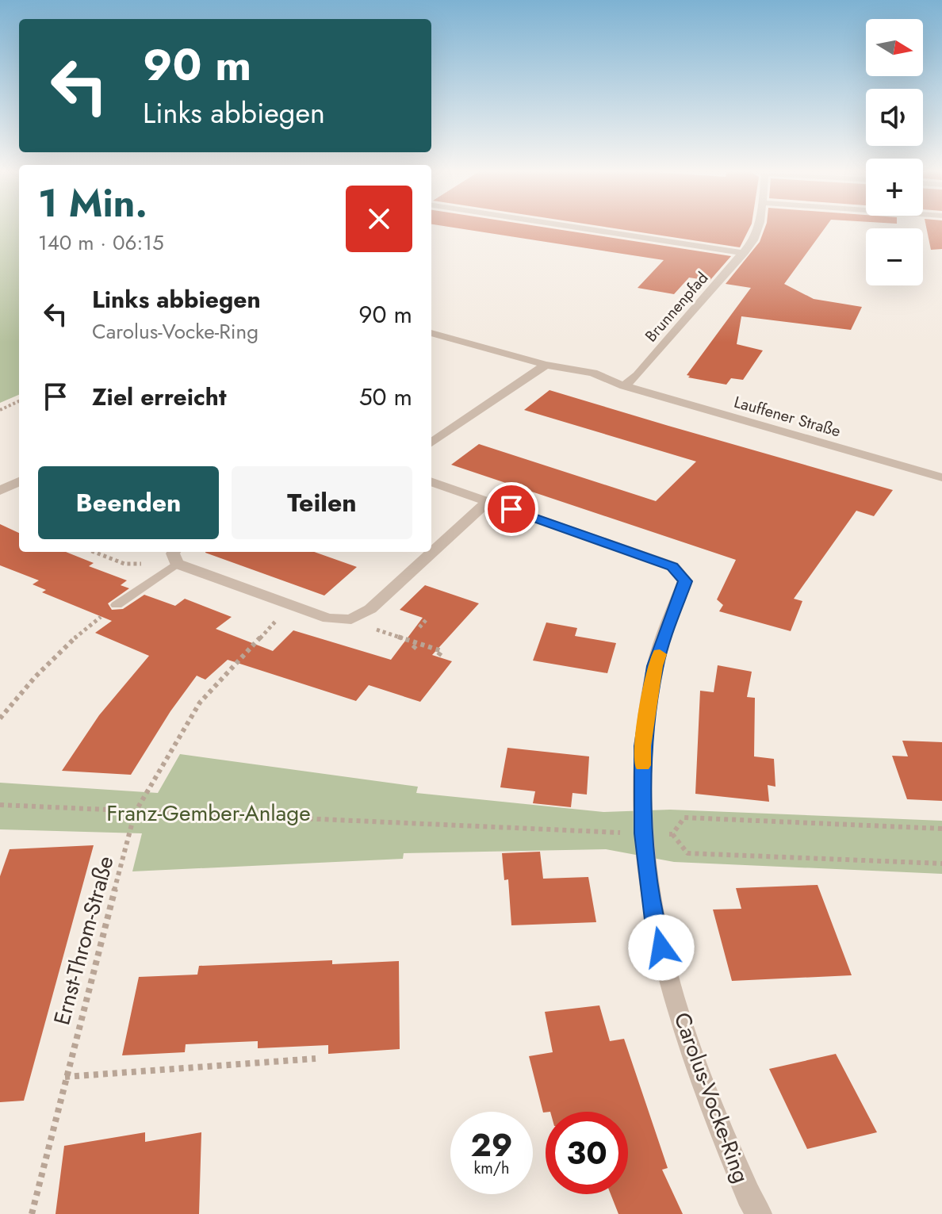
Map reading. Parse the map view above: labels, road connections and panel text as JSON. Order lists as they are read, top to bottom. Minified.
{"streets":{"street":["Brunnenpfad","Lauffener Straße","Carolus-Vocke-Ring"],"path":["Ernst-Throm-Straße"]},"crossings":[["Brunnenpfad","Lauffener Straße"]],"parks":["Franz-Gember-Anlage"],"north":"right","page":{"map_buttons":["+","−"],"turn":["90 m","Links abbiegen"],"heading":["1 Min.","140 m · 06:15"],"list":[{"name":"Links abbiegen","note":"Carolus-Vocke-Ring","value":"90 m"},{"name":"Ziel erreicht","value":"50 m"}],"buttons":["Beenden","Teilen"],"speed":"29 km/h","limit":"30"}}
